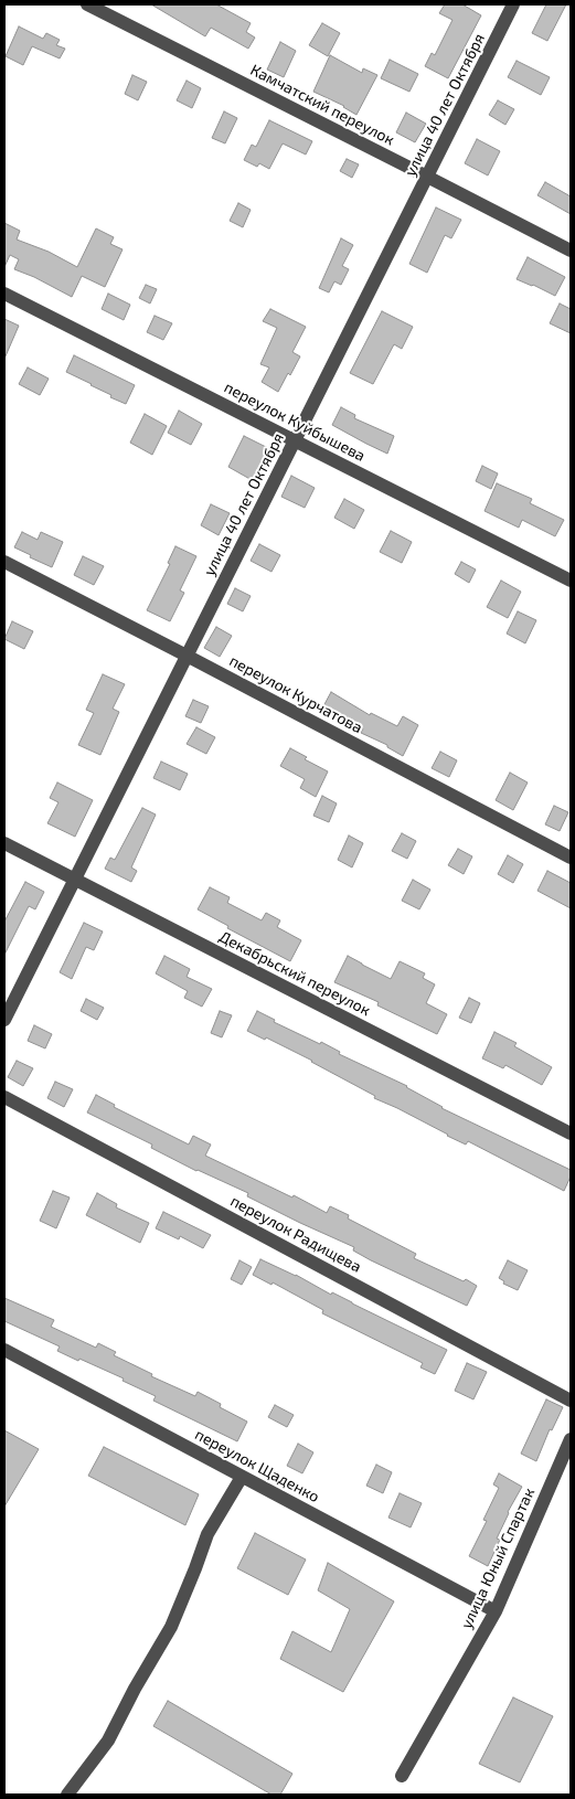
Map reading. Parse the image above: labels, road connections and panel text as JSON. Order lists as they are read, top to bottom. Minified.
{"streets":{"street":["Камчатский переулок","улица 40 лет Октября","переулок Куйбышева","переулок Курчатова","Декабрьский переулок","переулок Радищева","переулок Щаденко","улица Юный Спартак"]},"crossings":[["Камчатский переулок","улица 40 лет Октября"],["улица 40 лет Октября","переулок Куйбышева"],["улица 40 лет Октября","переулок Курчатова"],["улица 40 лет Октября","Декабрьский переулок"],["переулок Щаденко","улица Юный Спартак"]]}
